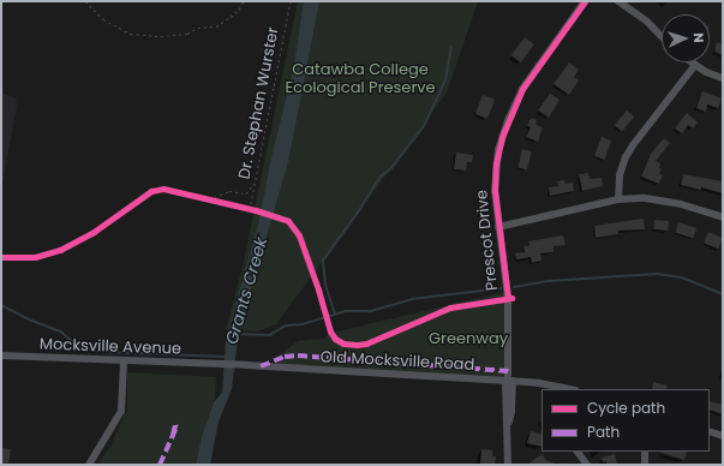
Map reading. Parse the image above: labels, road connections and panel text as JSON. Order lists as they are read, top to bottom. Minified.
{"streets":{"street":["Prescot Drive","Mocksville Avenue","Old Mocksville Road"],"path":["Dr. Stephan Wurster"]},"crossings":[["Prescot Drive","Old Mocksville Road"],["Mocksville Avenue","Old Mocksville Road"]],"water":["Grants Creek"],"parks":["Catawba College Ecological Preserve","Greenway"],"legend":["Cycle path","Path"],"north":"right"}
